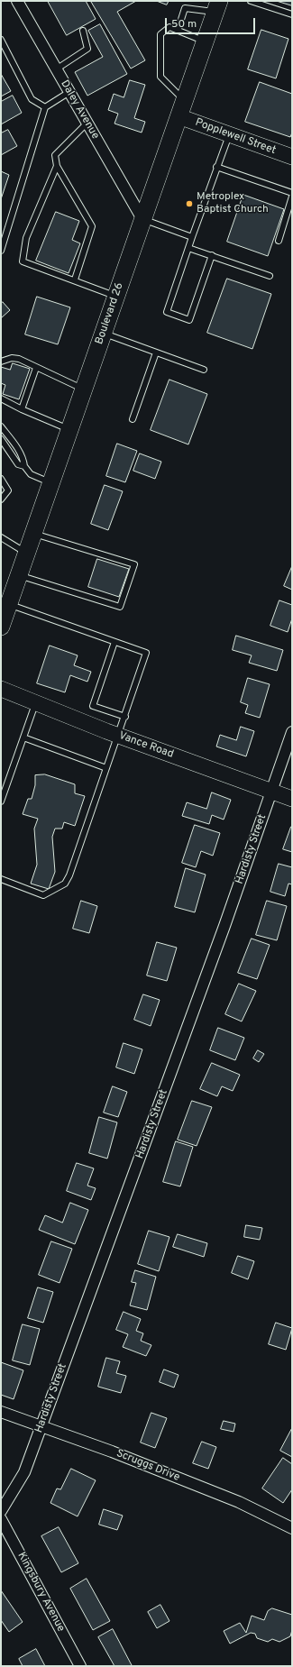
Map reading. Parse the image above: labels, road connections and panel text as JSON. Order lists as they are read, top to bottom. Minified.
{"streets":{"main road":["Boulevard 26"],"street":["Daley Avenue","Popplewell Street","Vance Road","Hardisty Street","Scruggs Drive","Kingsbury Avenue"]},"crossings":[["Daley Avenue","Boulevard 26"],["Popplewell Street","Boulevard 26"],["Vance Road","Hardisty Street"],["Hardisty Street","Scruggs Drive"]],"places":["Metroplex Baptist Church"],"scale_bar":"50 m"}
